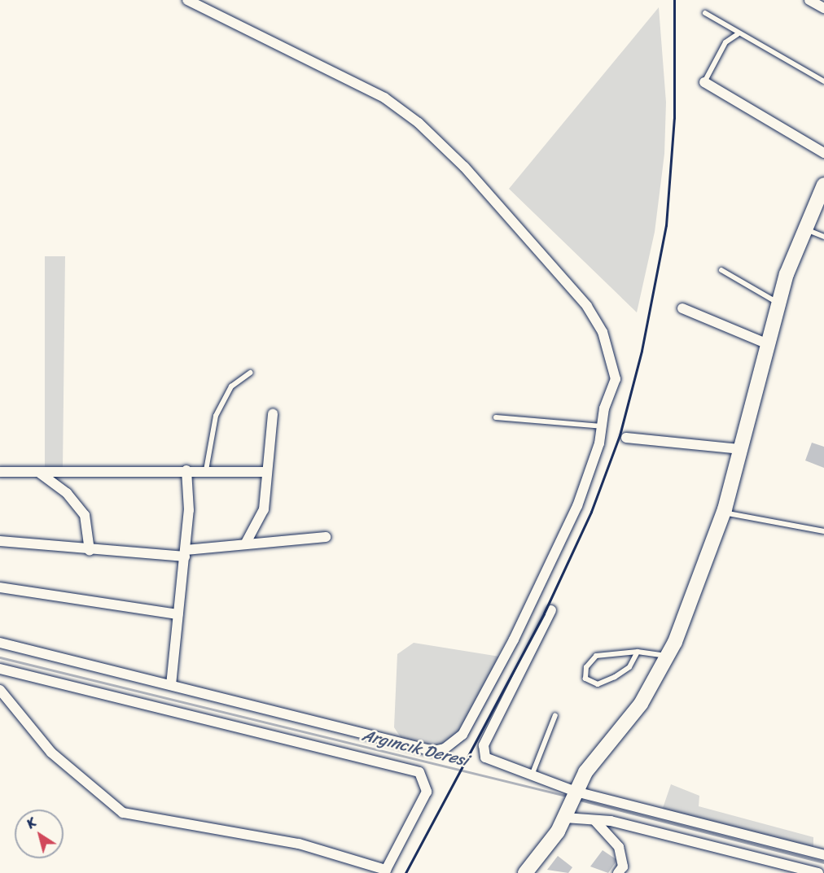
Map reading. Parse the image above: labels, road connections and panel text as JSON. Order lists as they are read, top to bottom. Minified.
{"water":["Argıncık Deresi"],"north":"top left"}
